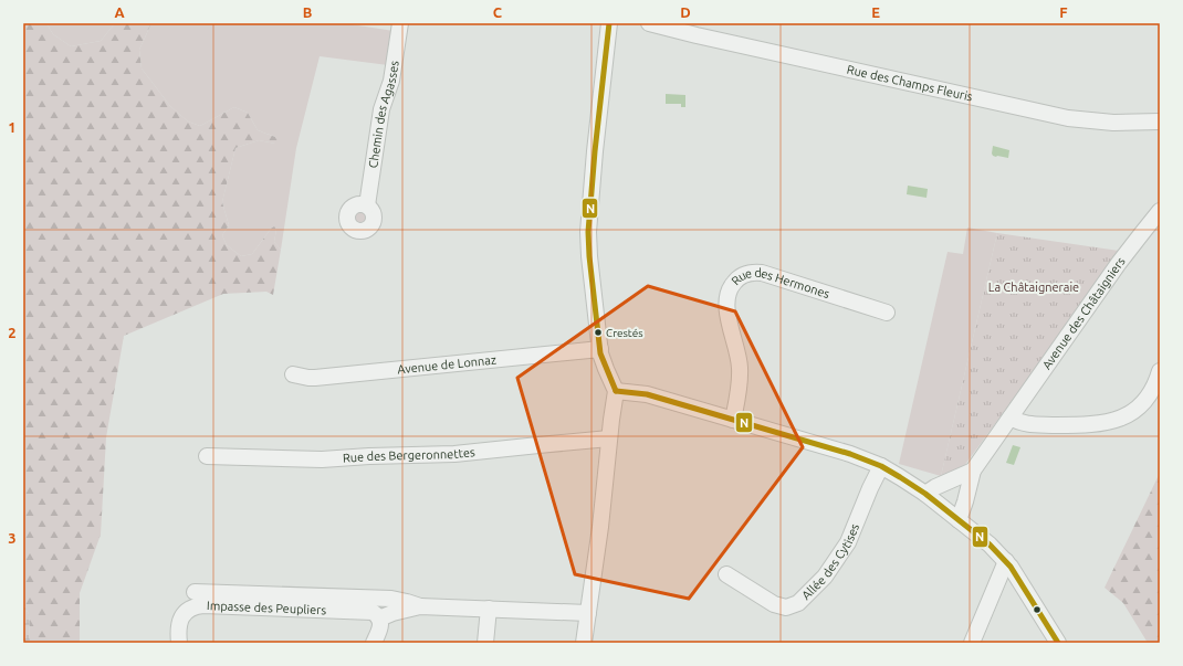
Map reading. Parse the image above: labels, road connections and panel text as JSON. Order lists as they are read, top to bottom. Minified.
{"streets":{"street":["Rue des Champs Fleuris","Chemin des Agasses","Rue des Hermones","Avenue des Châtaigniers","Avenue de Lonnaz","Rue des Bergeronnettes","Allée des Cytises","Impasse des Peupliers"]},"parks":["La Châtaigneraie"],"places":["Crestés"],"lines":["transit line N"],"grid":{"columns":["A","B","C","D","E","F"],"rows":["1","2","3"]}}
